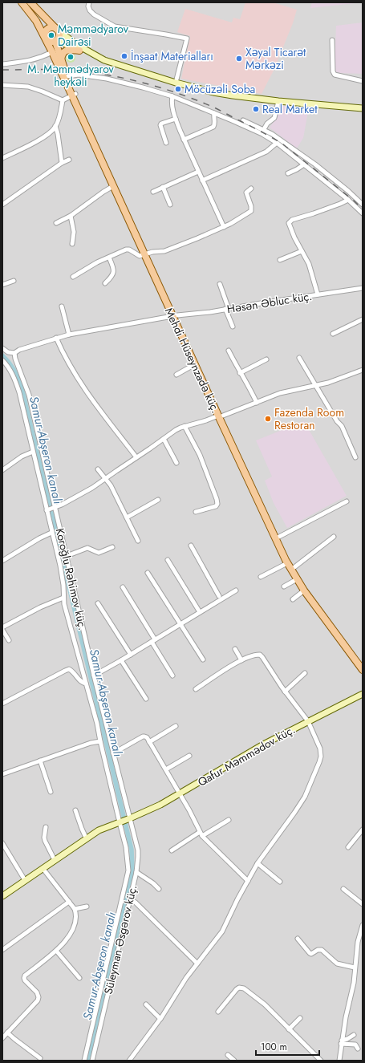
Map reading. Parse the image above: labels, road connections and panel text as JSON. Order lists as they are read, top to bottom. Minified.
{"streets":{"main road":["Mehdi Hüseynzadə küç."],"street":["Həsən Əbluc küç.","Koroğlu Rəhimov küç.","Qafur Məmmədov küç.","Süleyman Əsgərov küç."]},"crossings":[["Həsən Əbluc küç.","Mehdi Hüseynzadə küç."],["Həsən Əbluc küç.","Koroğlu Rəhimov küç."],["Koroğlu Rəhimov küç.","Qafur Məmmədov küç."],["Koroğlu Rəhimov küç.","Süleyman Əsgərov küç."],["Qafur Məmmədov küç.","Süleyman Əsgərov küç."]],"water":["Samur-Abşeron kanalı"],"places":["Məmmədyarov Dairəsi","İnşaat Materialları","M. Məmmədyarov heykəli","Xəyal Ticarət Mərkəzi","Möcüzəli Soba","Real Market","Fazenda Room Restoran"],"scale_bar":"100 m"}
